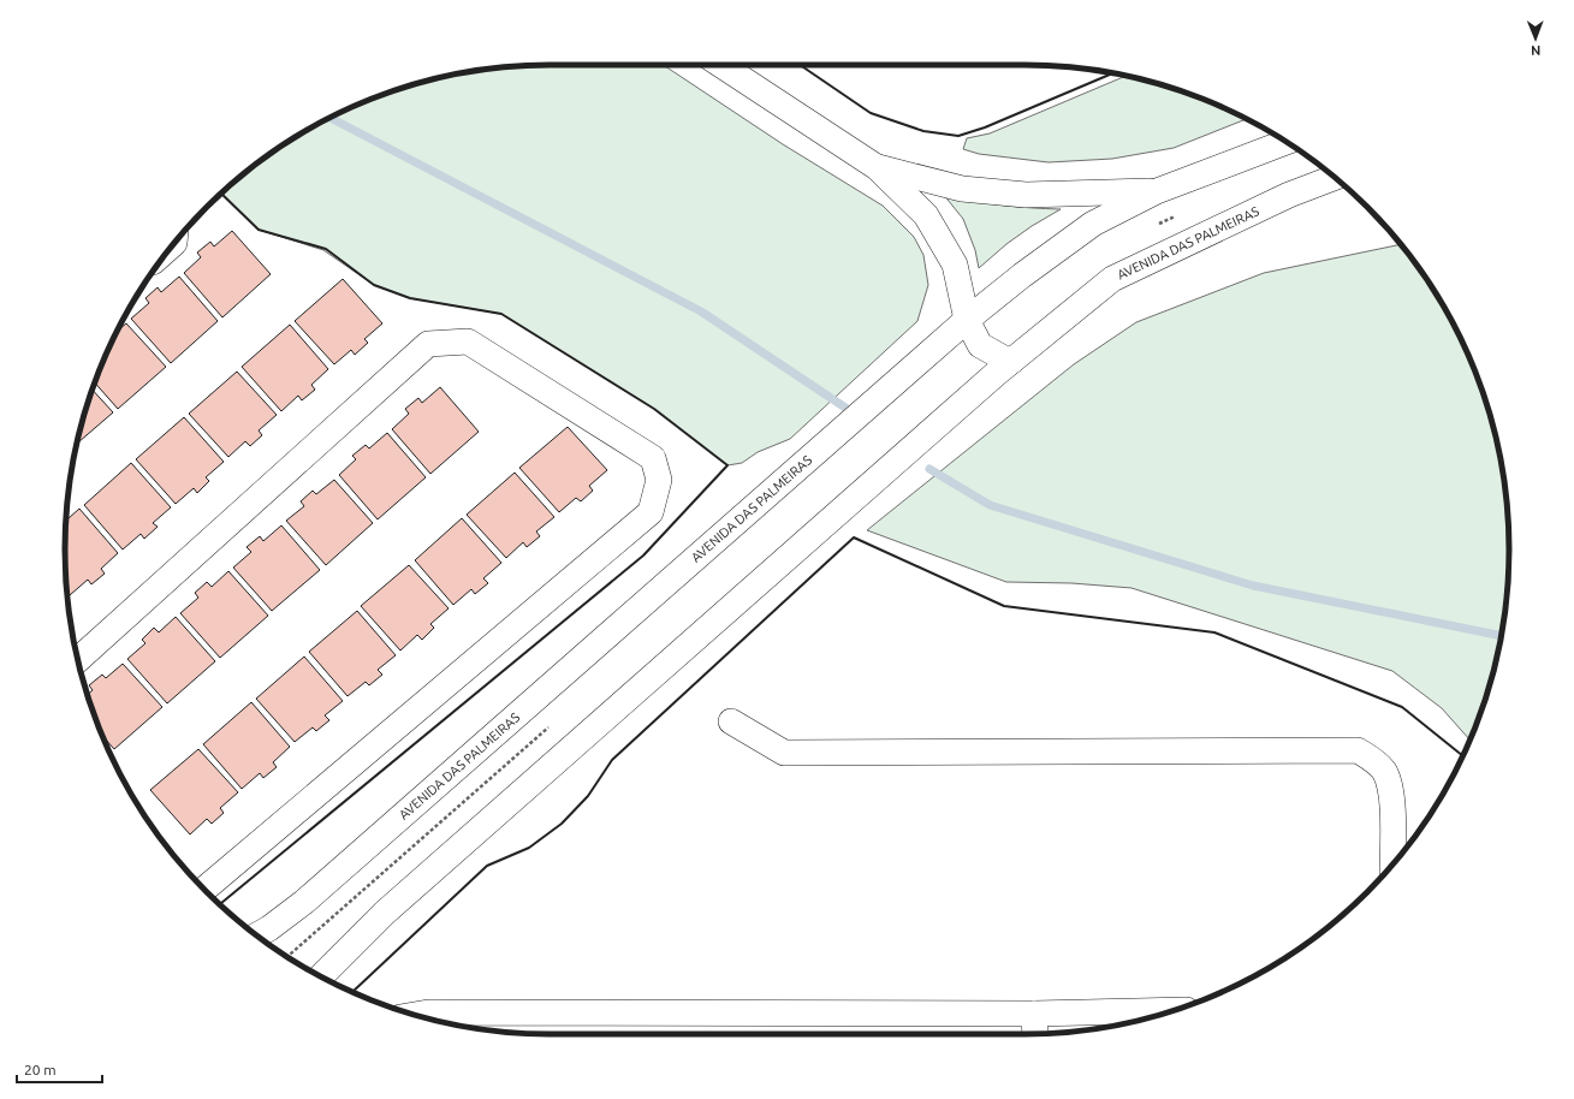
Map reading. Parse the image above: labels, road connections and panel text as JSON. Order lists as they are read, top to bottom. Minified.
{"streets":{"street":["AVENIDA DAS PALMEIRAS"]},"scale_bar":"20 m","north":"bottom"}
